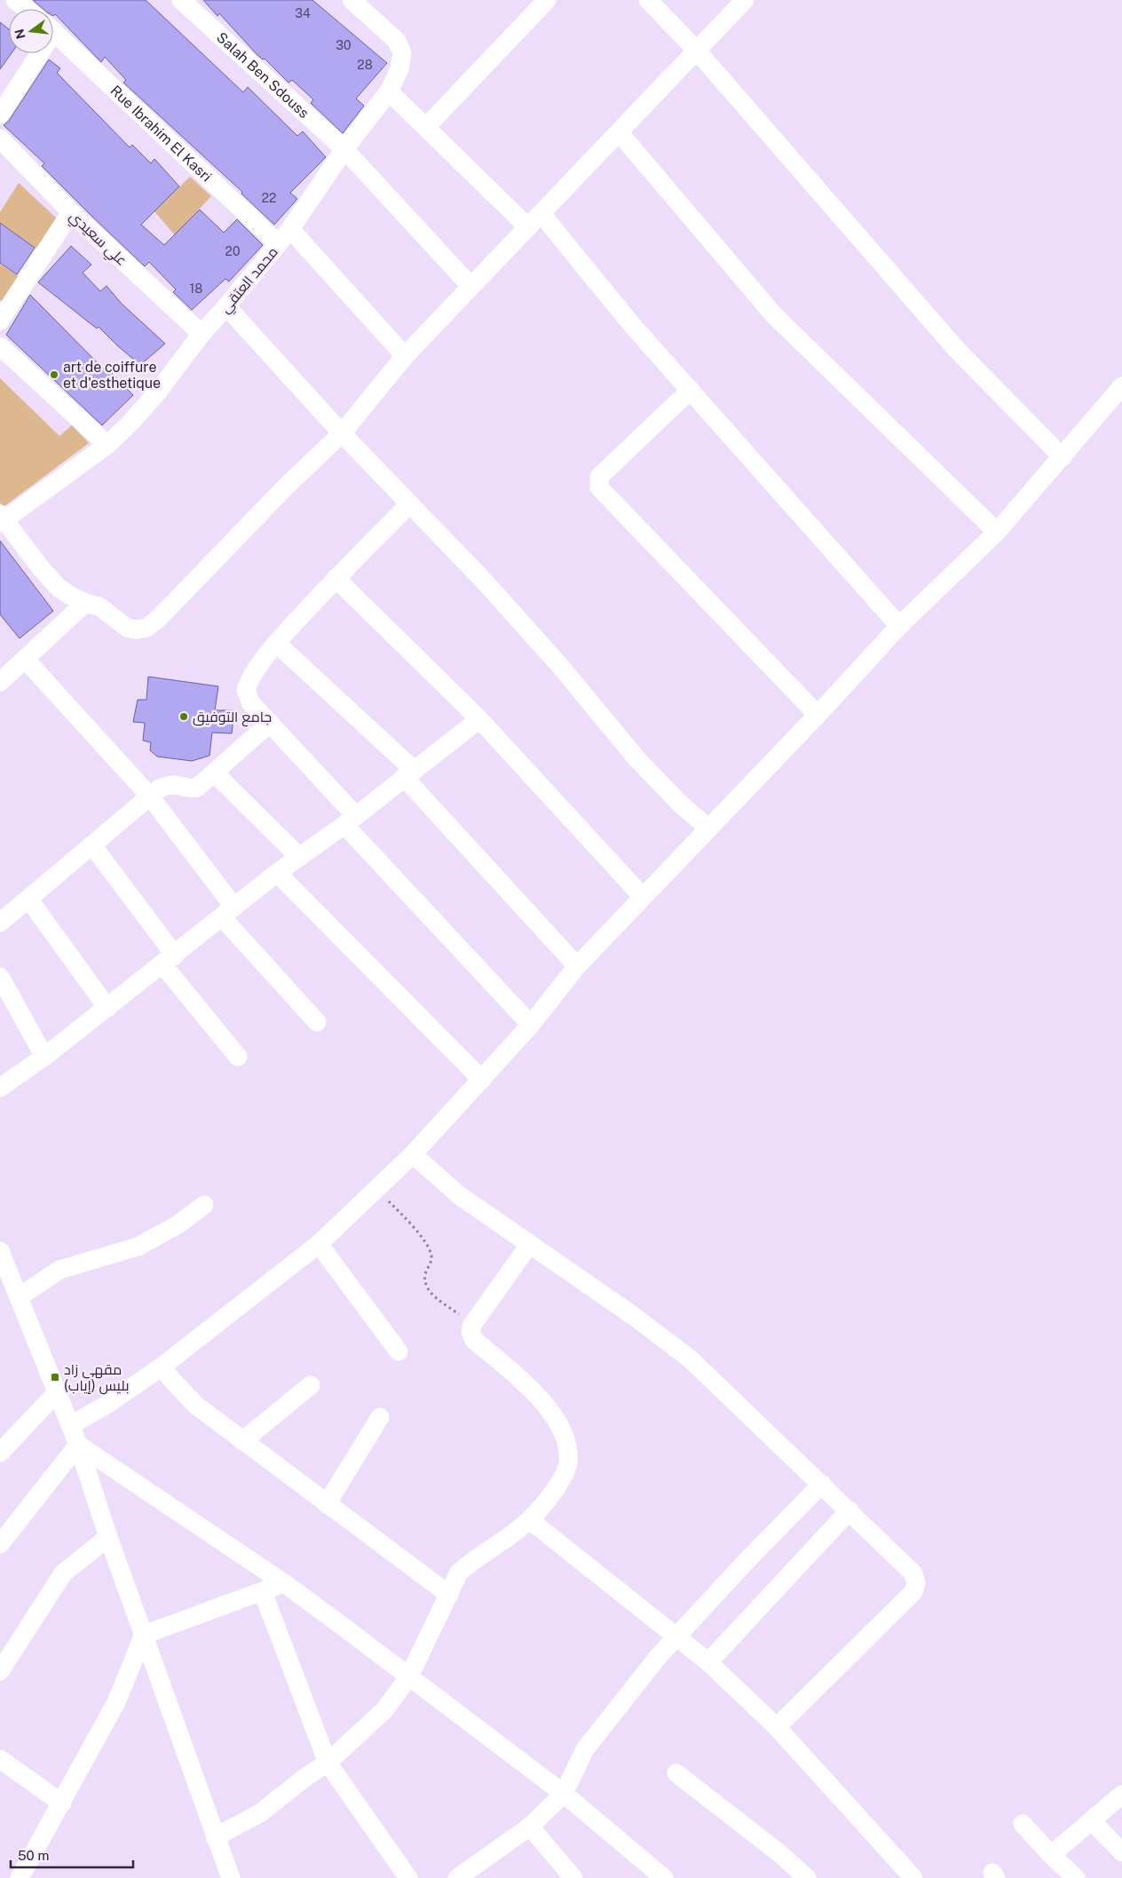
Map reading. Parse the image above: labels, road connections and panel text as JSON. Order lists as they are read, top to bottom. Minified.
{"streets":{"street":["Salah Ben Sdouss","Rue Ibrahim El Kasri","علي سعيدي","محمد العتقي"]},"crossings":[["Salah Ben Sdouss","محمد العتقي"],["Rue Ibrahim El Kasri","محمد العتقي"],["علي سعيدي","محمد العتقي"]],"places":{"other":["art de coiffure et d'esthetique","جامع التوفيق"],"transit":["مقهى زاد بليس (إياب)"]},"house_numbers":["34","30","28","22","20","18"],"scale_bar":"50 m","north":"left"}
